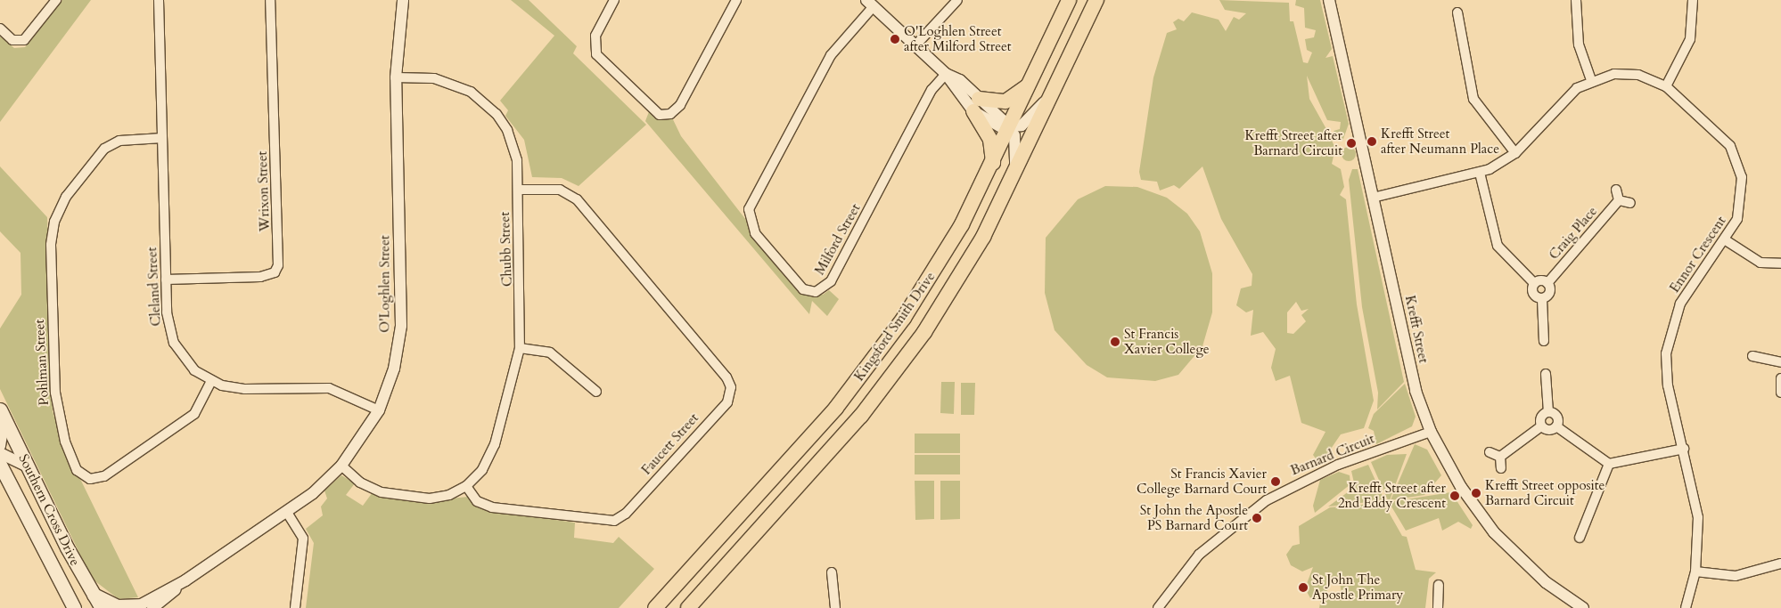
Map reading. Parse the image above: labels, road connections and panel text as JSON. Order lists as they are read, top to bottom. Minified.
{"streets":{"main road":["Kingsford Smith Drive","Southern Cross Drive"],"street":["Wrixon Street","Craig Place","Milford Street","Chubb Street","Ennor Crescent","O'Loghlen Street","Cleland Street","Krefft Street","Pohlman Street","Faucett Street","Barnard Circuit"]},"crossings":[["Wrixon Street","Cleland Street"],["Chubb Street","O'Loghlen Street"],["Chubb Street","Faucett Street"],["Ennor Crescent","Krefft Street"],["O'Loghlen Street","Cleland Street"],["Cleland Street","Pohlman Street"],["Krefft Street","Barnard Circuit"]],"places":["O'Loghlen Street after Milford Street","Krefft Street after Neumann Place","Krefft Street after Barnard Circuit","St Francis Xavier College","St Francis Xavier College Barnard Court","Krefft Street opposite Barnard Circuit","Krefft Street after 2nd Eddy Crescent","St John the Apostle PS Barnard Court","St John The Apostle Primary"]}
